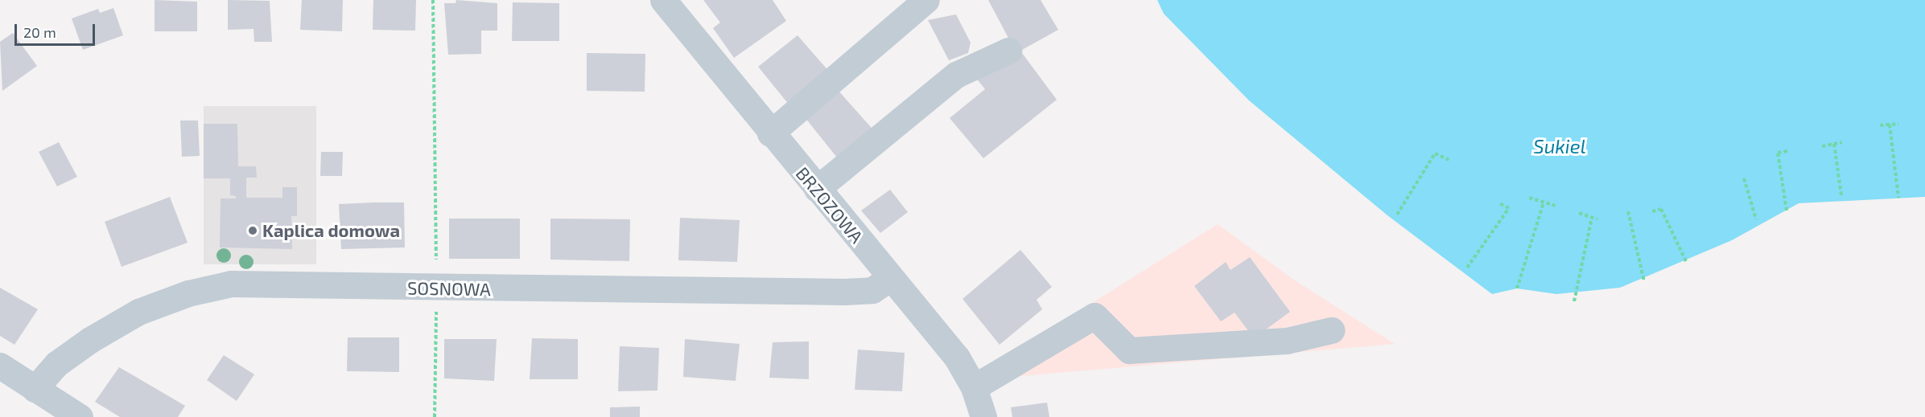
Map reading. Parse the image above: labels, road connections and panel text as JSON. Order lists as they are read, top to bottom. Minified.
{"streets":{"street":["BRZOZOWA","SOSNOWA"]},"crossings":[["BRZOZOWA","SOSNOWA"]],"water":["Sukiel"],"places":["Kaplica domowa"],"scale_bar":"20 m"}
